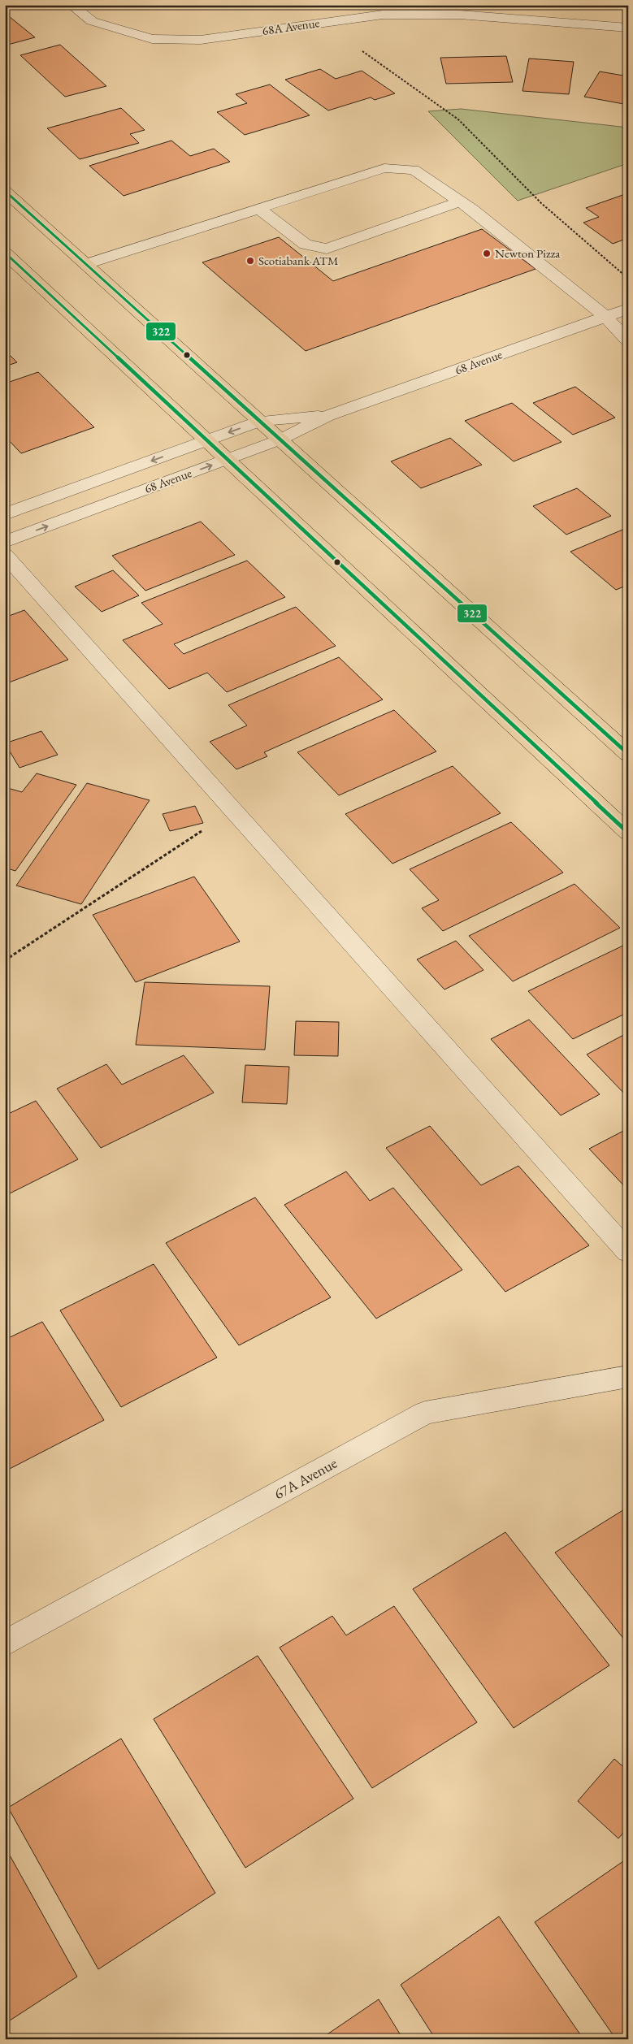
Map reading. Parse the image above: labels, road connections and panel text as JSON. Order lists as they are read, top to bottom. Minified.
{"streets":{"street":["68A Avenue","68 Avenue","67A Avenue"]},"places":["Newton Pizza","Scotiabank ATM"],"lines":["transit line 322"]}
